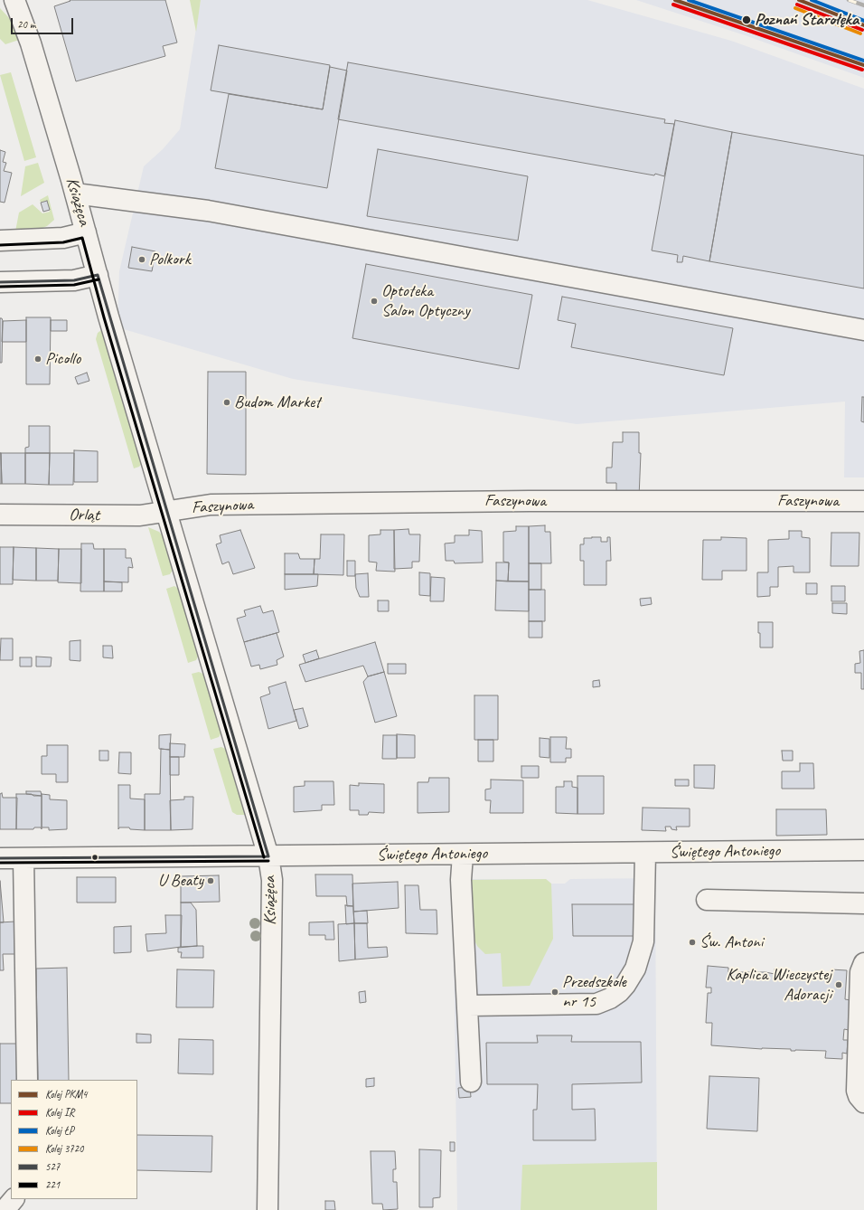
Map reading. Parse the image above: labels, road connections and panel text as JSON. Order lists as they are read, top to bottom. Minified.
{"streets":{"street":["Książęca","Faszynowa","Orląt","Świętego Antoniego"]},"crossings":[["Książęca","Faszynowa"],["Książęca","Orląt"],["Książęca","Świętego Antoniego"],["Faszynowa","Orląt"]],"places":["Poznań Starołęka","Polkork","Optoteka Salon Optyczny","Picollo","Budom Market","U Beaty","Św. Antoni","Kaplica Wieczystej Adoracji","Przedszkole nr 15"],"lines":["rail line PKM4","rail line ŁP","rail line IR","rail line 3720","transit line 221","transit line 527"],"legend":["Kolej PKM4","Kolej IR","Kolej ŁP","Kolej 3720","527","221"],"scale_bar":"20 m"}
